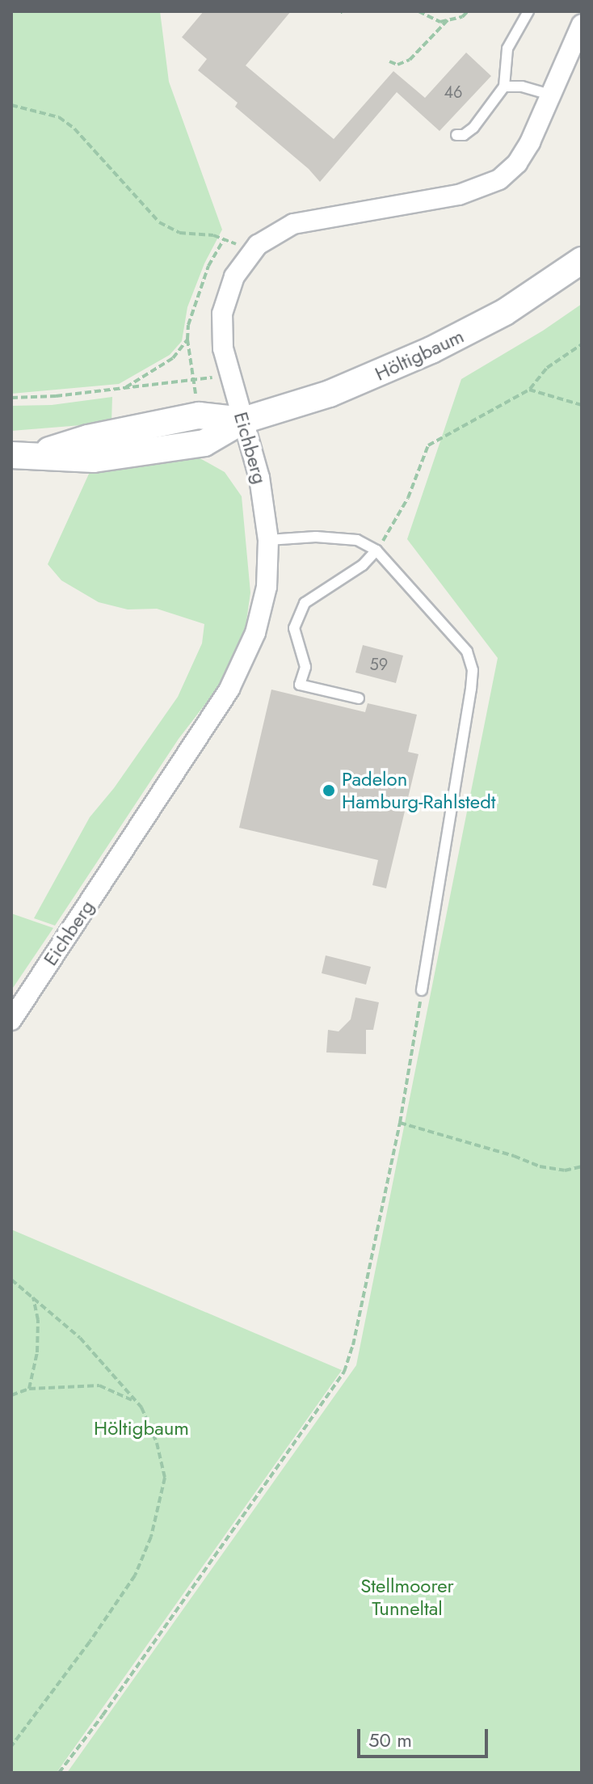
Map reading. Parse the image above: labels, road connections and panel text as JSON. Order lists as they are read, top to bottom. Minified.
{"streets":{"main road":["Höltigbaum"],"street":["Eichberg"]},"crossings":[["Höltigbaum","Eichberg"]],"parks":["Höltigbaum","Stellmoorer Tunneltal"],"places":["Padelon Hamburg-Rahlstedt"],"house_numbers":["46","59"],"scale_bar":"50 m"}
